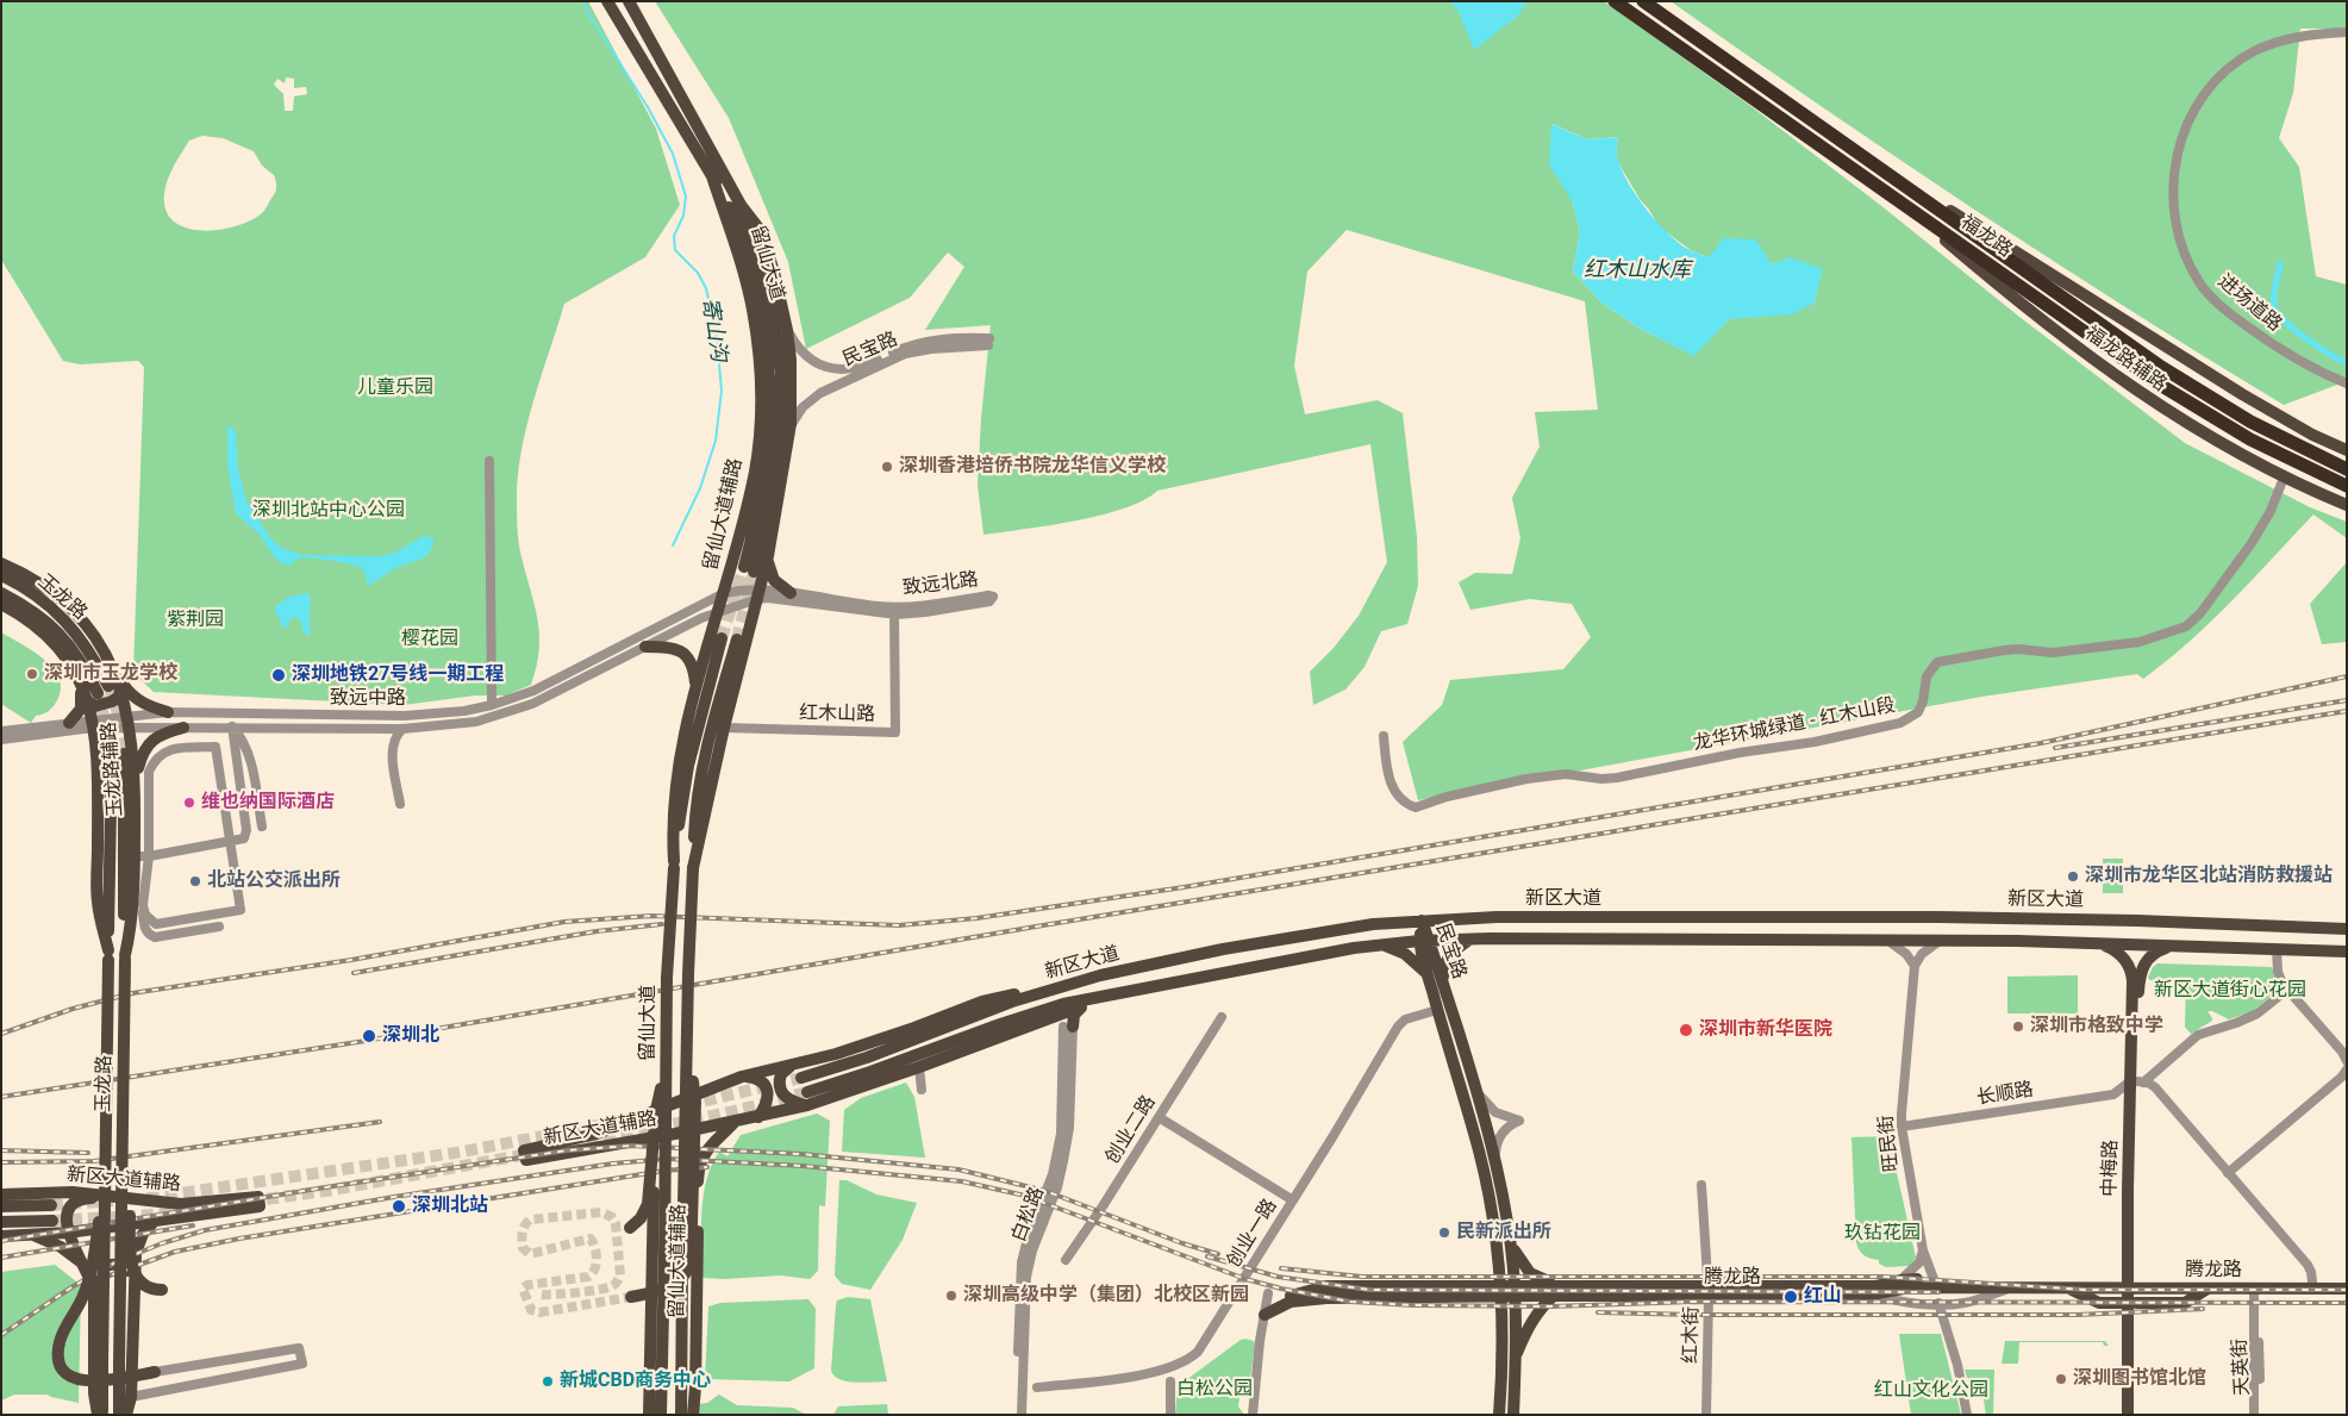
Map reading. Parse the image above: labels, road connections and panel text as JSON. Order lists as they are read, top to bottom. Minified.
{"streets":{"highway":["福龙路"],"main road":["留仙大道","民宝路","福龙路辅路","留仙大道辅路","玉龙路","玉龙路辅路","新区大道","新区大道辅路","中梅路","腾龙路"],"street":["进场道路","致远北路","致远中路","红木山路","龙华环城绿道 - 红木山段","长顺路","创业二路","旺民街","白松路","创业一路","红木街","天英街"]},"crossings":[["福龙路","福龙路辅路"],["留仙大道","留仙大道辅路"],["民宝路","新区大道"],["民宝路","创业一路"],["民宝路","腾龙路"],["福龙路辅路","龙华环城绿道 - 红木山段"],["留仙大道辅路","致远中路"],["留仙大道辅路","新区大道辅路"],["致远北路","致远中路"],["致远北路","红木山路"],["玉龙路","玉龙路辅路"],["致远中路","玉龙路辅路"],["新区大道","新区大道辅路"],["新区大道","中梅路"],["长顺路","旺民街"],["旺民街","腾龙路"],["中梅路","腾龙路"],["腾龙路","红木街"],["腾龙路","天英街"]],"water":["红木山水库","寄山沟"],"parks":["儿童乐园","深圳北站中心公园","紫荆园","樱花园","新区大道街心花园","玖钻花园","白松公园","红山文化公园"],"places":["深圳香港培侨书院龙华信义学校","深圳市玉龙学校","深圳地铁27号线一期工程","维也纳国际酒店","深圳市龙华区北站消防救援站","北站公交派出所","深圳市格致中学","深圳市新华医院","深圳北","深圳北站","民新派出所","深圳高级中学（集团）北校区新园","红山","深圳图书馆北馆","新城CBD商务中心"]}
